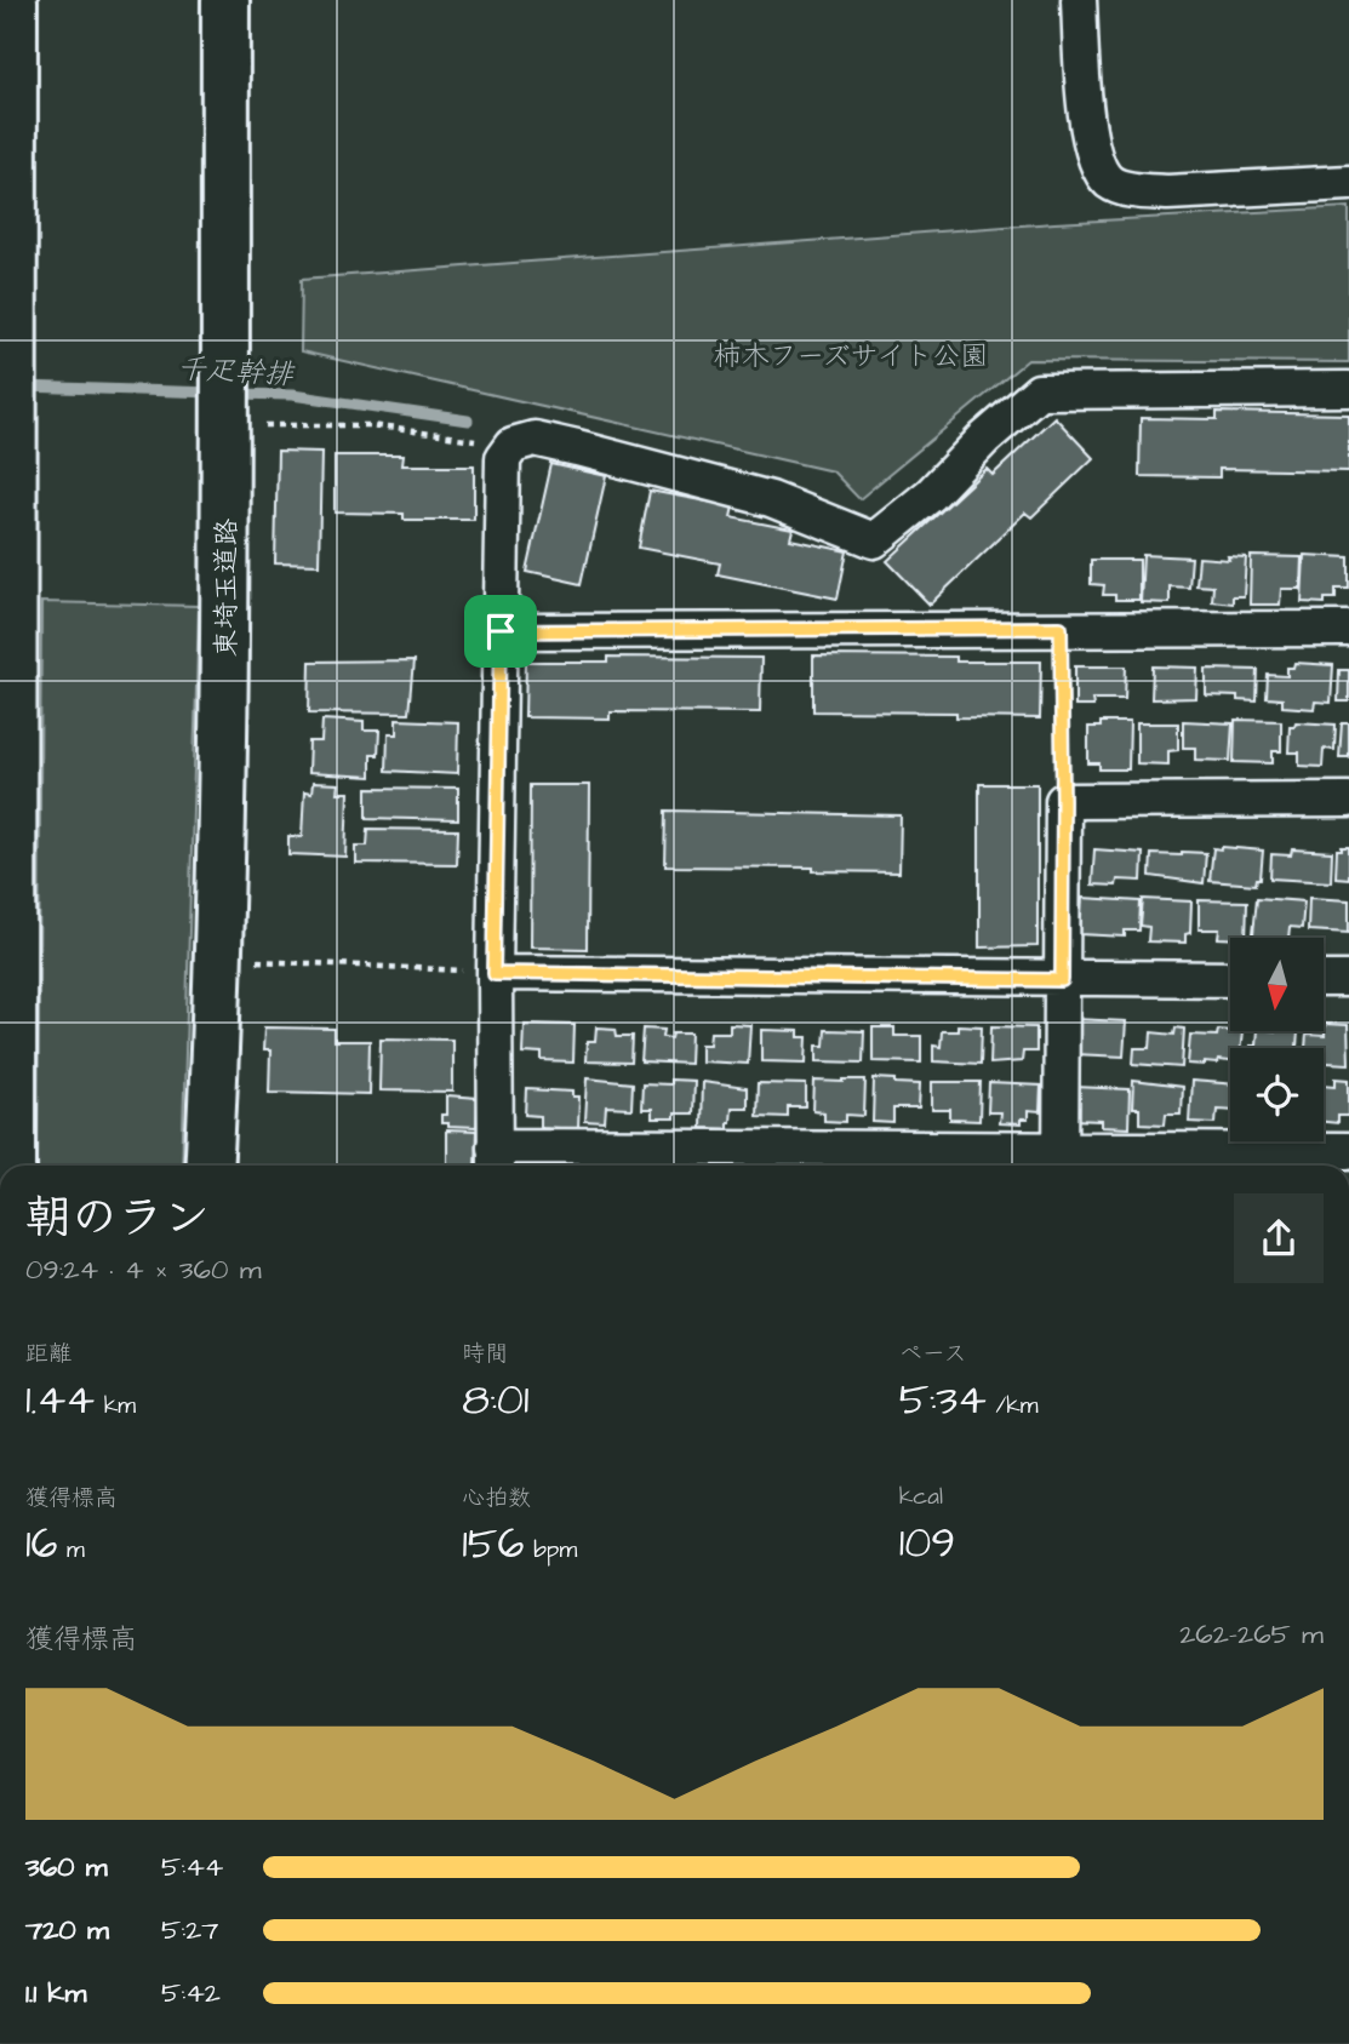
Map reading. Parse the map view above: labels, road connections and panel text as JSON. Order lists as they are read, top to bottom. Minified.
{"streets":{"highway":["東埼玉道路"]},"water":["千疋幹排"],"parks":["柿木フーズサイト公園"],"north":"bottom","page":{"heading":["朝のラン","09:24 · 4 × 360 m"],"stats":[["距離","1.44 km"],["時間","8:01"],["ペース","5:34 /km"],["獲得標高","16 m"],["心拍数","156 bpm"],["kcal","109"]],"chart":["獲得標高","262–265 m"],"list":[{"name":"360 m","note":"5:44"},{"name":"720 m","note":"5:27"},{"name":"1.1 km","note":"5:42"}]}}
